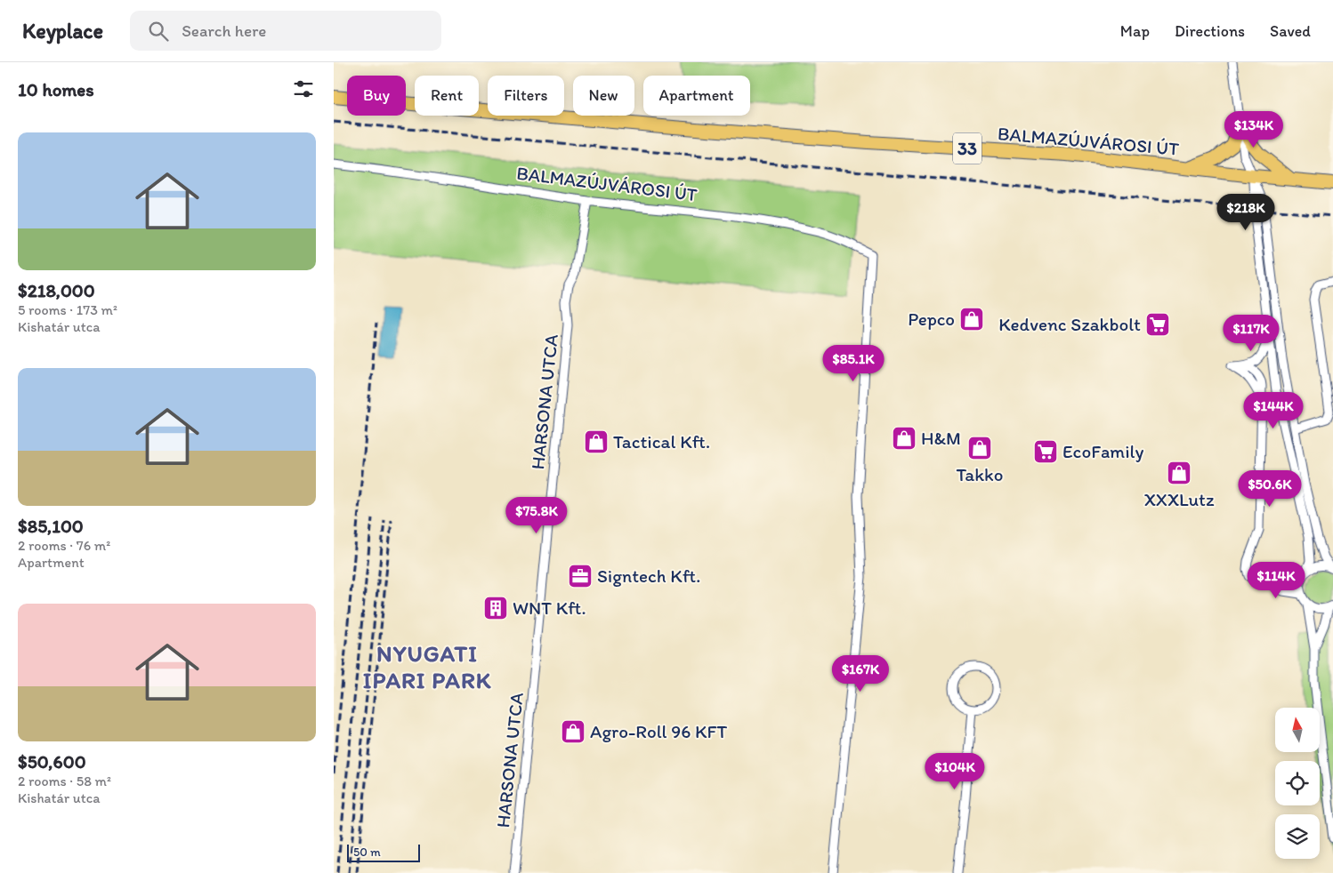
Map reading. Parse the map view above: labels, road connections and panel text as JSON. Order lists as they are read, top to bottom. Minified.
{"streets":{"main road":["BALMAZÚJVÁROSI ÚT","33"],"street":["HARSONA UTCA"]},"crossings":[["BALMAZÚJVÁROSI ÚT","HARSONA UTCA"]],"districts":["NYUGATI IPARI PARK"],"places":{"shop":["Pepco","H&M","Tactical Kft.","Takko","XXXLutz","Agro-Roll 96 KFT"],"supermarket":["Kedvenc Szakbolt","EcoFamily"],"office":["Signtech Kft."],"building":["WNT Kft."]},"scale_bar":"50 m","north":"top","page":{"header":"Keyplace","search":"Search here","nav":["Map","Directions","Saved"],"heading":"10 homes","chip":["Buy","Rent","Filters","New","Apartment"],"price":["$134K","$218K","$117K","$85.1K","$144K","$50.6K","$75.8K","$114K","$167K","$104K"],"list":[{"name":"$218,000","note":"5 rooms · 173 m² · Kishatár utca"},{"name":"$85,100","note":"2 rooms · 76 m² · Apartment"},{"name":"$50,600","note":"2 rooms · 58 m² · Kishatár utca"}],"scale":"50 m"}}
